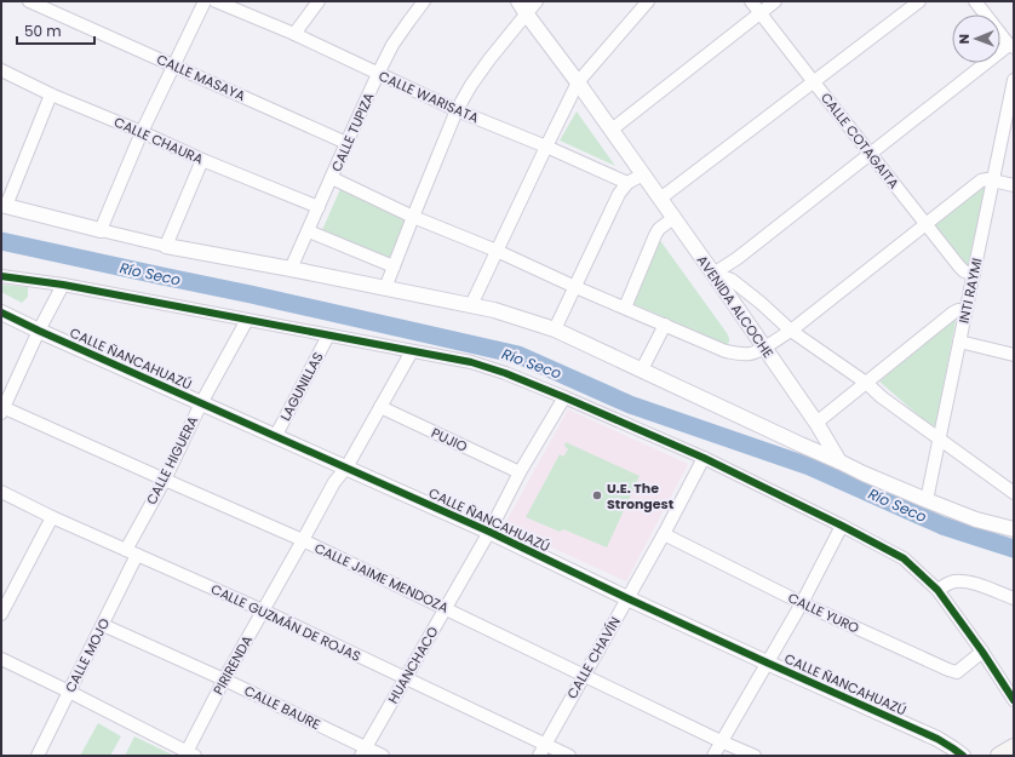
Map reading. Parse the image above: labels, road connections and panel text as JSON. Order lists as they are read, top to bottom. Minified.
{"streets":{"street":["CALLE MASAYA","CALLE WARISATA","CALLE TUPIZA","CALLE CHAURA","CALLE COTAGAITA","INTI RAYMI","AVENIDA ALCOCHE","CALLE ÑANCAHUAZÚ","LAGUNILLAS","PUJIO","CALLE HIGUERA","CALLE JAIME MENDOZA","CALLE YURO","CALLE GUZMÁN DE ROJAS","CALLE MOJO","CALLE CHAVÍN","PIRIRENDA","HUANCHACO","CALLE BAURE"]},"crossings":[["CALLE MASAYA","CALLE TUPIZA"],["CALLE WARISATA","CALLE TUPIZA"],["CALLE TUPIZA","CALLE CHAURA"],["CALLE COTAGAITA","INTI RAYMI"],["CALLE ÑANCAHUAZÚ","LAGUNILLAS"],["CALLE ÑANCAHUAZÚ","CALLE HIGUERA"],["CALLE ÑANCAHUAZÚ","CALLE CHAVÍN"],["CALLE ÑANCAHUAZÚ","PIRIRENDA"],["CALLE ÑANCAHUAZÚ","HUANCHACO"],["PUJIO","PIRIRENDA"],["PUJIO","HUANCHACO"],["CALLE HIGUERA","CALLE JAIME MENDOZA"],["CALLE HIGUERA","CALLE GUZMÁN DE ROJAS"],["CALLE HIGUERA","CALLE MOJO"],["CALLE JAIME MENDOZA","CALLE CHAVÍN"],["CALLE JAIME MENDOZA","PIRIRENDA"],["CALLE JAIME MENDOZA","HUANCHACO"],["CALLE YURO","CALLE CHAVÍN"],["CALLE GUZMÁN DE ROJAS","CALLE MOJO"],["CALLE GUZMÁN DE ROJAS","CALLE CHAVÍN"],["CALLE GUZMÁN DE ROJAS","PIRIRENDA"],["CALLE GUZMÁN DE ROJAS","HUANCHACO"],["CALLE MOJO","CALLE BAURE"],["PIRIRENDA","CALLE BAURE"],["HUANCHACO","CALLE BAURE"]],"water":["Río Seco"],"places":["U.E. The Strongest"],"scale_bar":"50 m","north":"left"}
